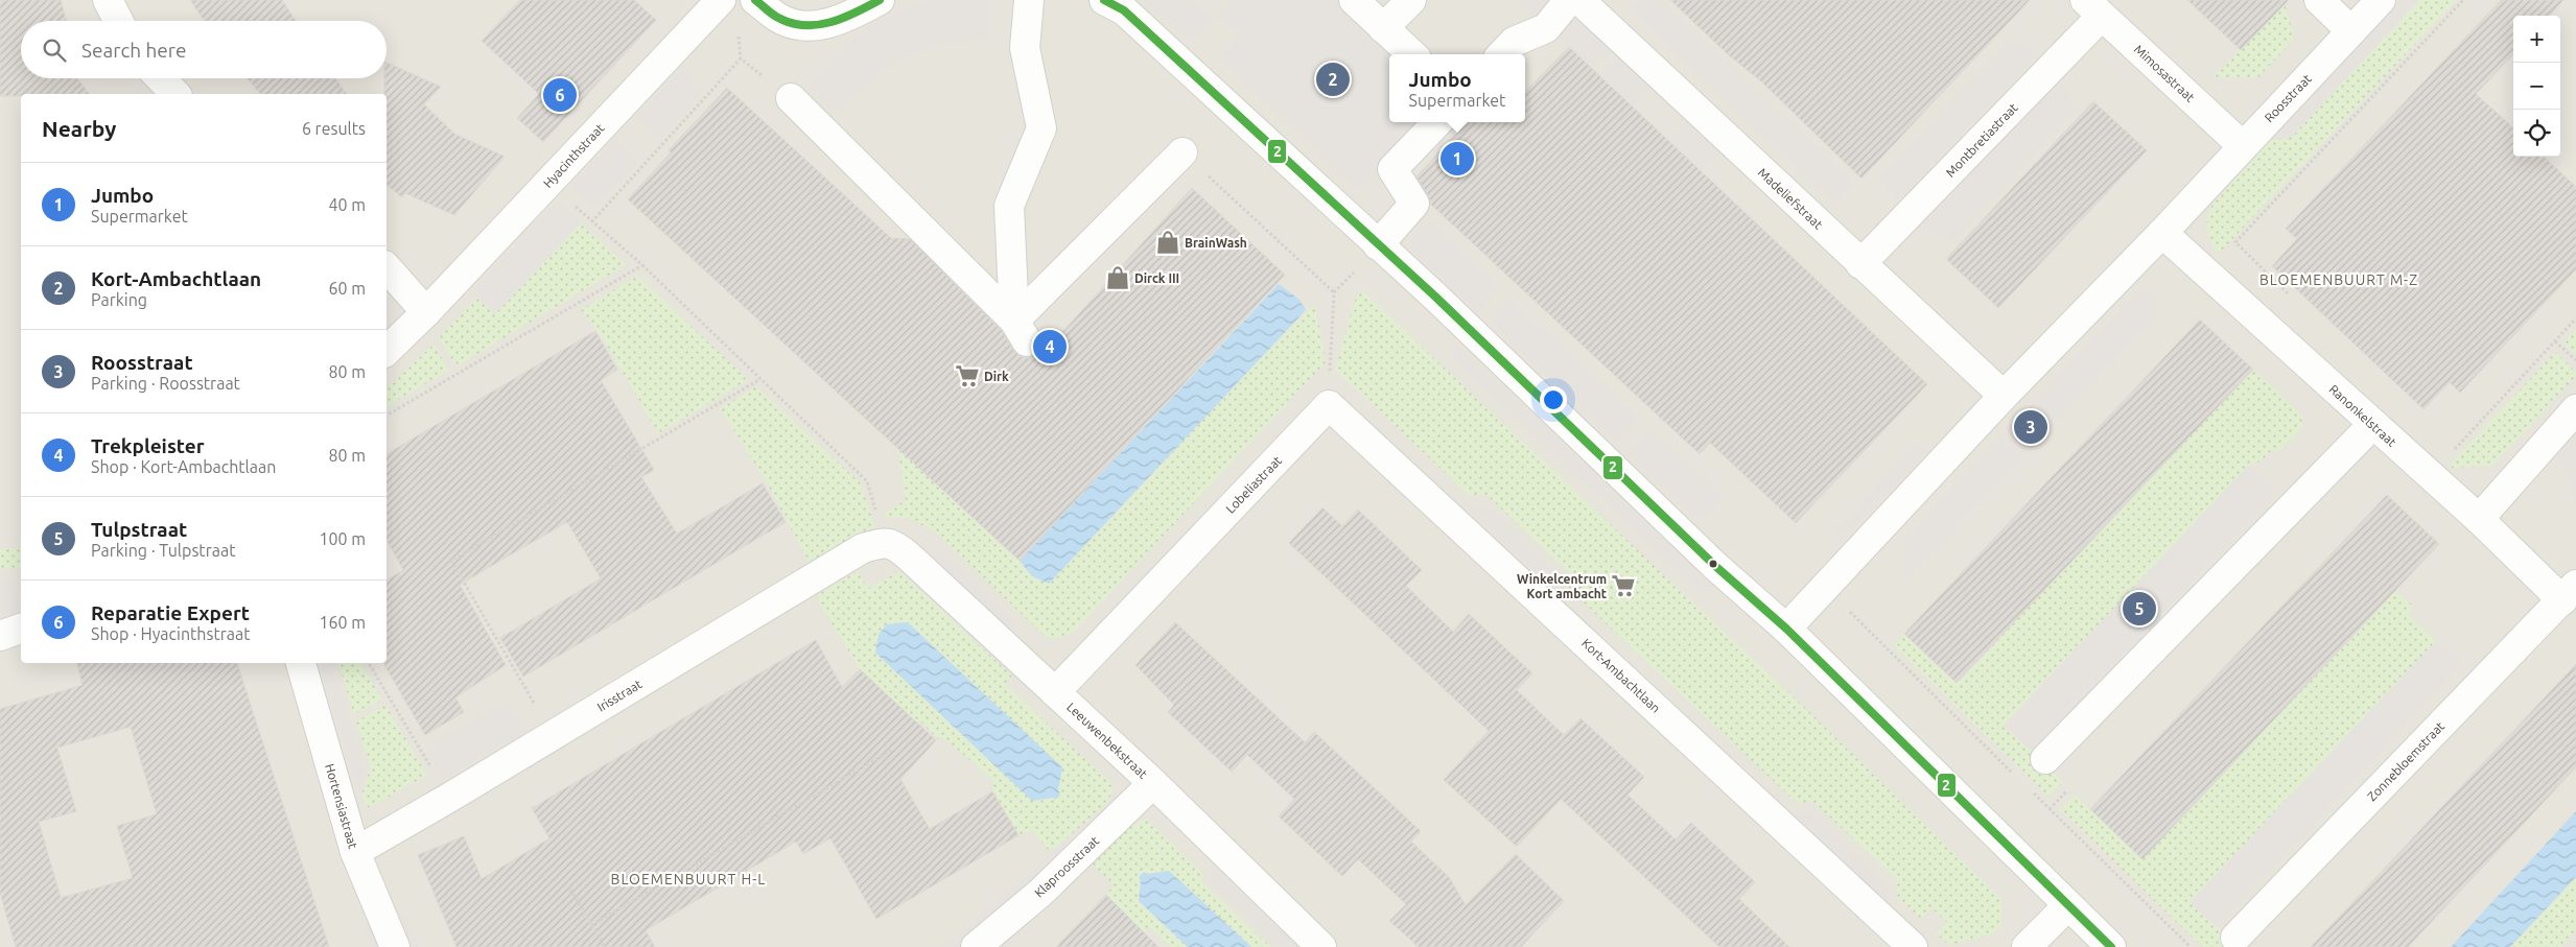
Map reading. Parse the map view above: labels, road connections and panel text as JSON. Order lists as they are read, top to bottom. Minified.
{"streets":{"street":["Mimosastraat","Roosstraat","Montbretiastraat","Hyacinthstraat","Madeliefstraat","Ranonkelstraat","Lobeliastraat","Kort-Ambachtlaan","Irisstraat","Leeuwenbekstraat","Zonnebloemstraat","Hortensiastraat","Klaproosstraat"]},"crossings":[["Mimosastraat","Roosstraat"],["Mimosastraat","Montbretiastraat"],["Roosstraat","Madeliefstraat"],["Roosstraat","Ranonkelstraat"],["Montbretiastraat","Madeliefstraat"],["Ranonkelstraat","Zonnebloemstraat"],["Lobeliastraat","Kort-Ambachtlaan"],["Lobeliastraat","Leeuwenbekstraat"],["Irisstraat","Leeuwenbekstraat"],["Irisstraat","Hortensiastraat"],["Leeuwenbekstraat","Klaproosstraat"]],"districts":["BLOEMENBUURT M-Z","BLOEMENBUURT H-L"],"places":{"shop":["BrainWash","Dirck III"],"supermarket":["Dirk","Winkelcentrum Kort ambacht"]},"lines":["transit line 2"],"page":{"map_buttons":["+","−"],"search":"Search here","popup":["Jumbo","Supermarket"],"pins":["2","6","1","4","3","5"],"heading":["Nearby","6 results"],"list":[{"mark":"1","name":"Jumbo","note":"Supermarket","value":"40 m"},{"mark":"2","name":"Kort-Ambachtlaan","note":"Parking","value":"60 m"},{"mark":"3","name":"Roosstraat","note":"Parking · Roosstraat","value":"80 m"},{"mark":"4","name":"Trekpleister","note":"Shop · Kort-Ambachtlaan","value":"80 m"},{"mark":"5","name":"Tulpstraat","note":"Parking · Tulpstraat","value":"100 m"},{"mark":"6","name":"Reparatie Expert","note":"Shop · Hyacinthstraat","value":"160 m"}]}}
